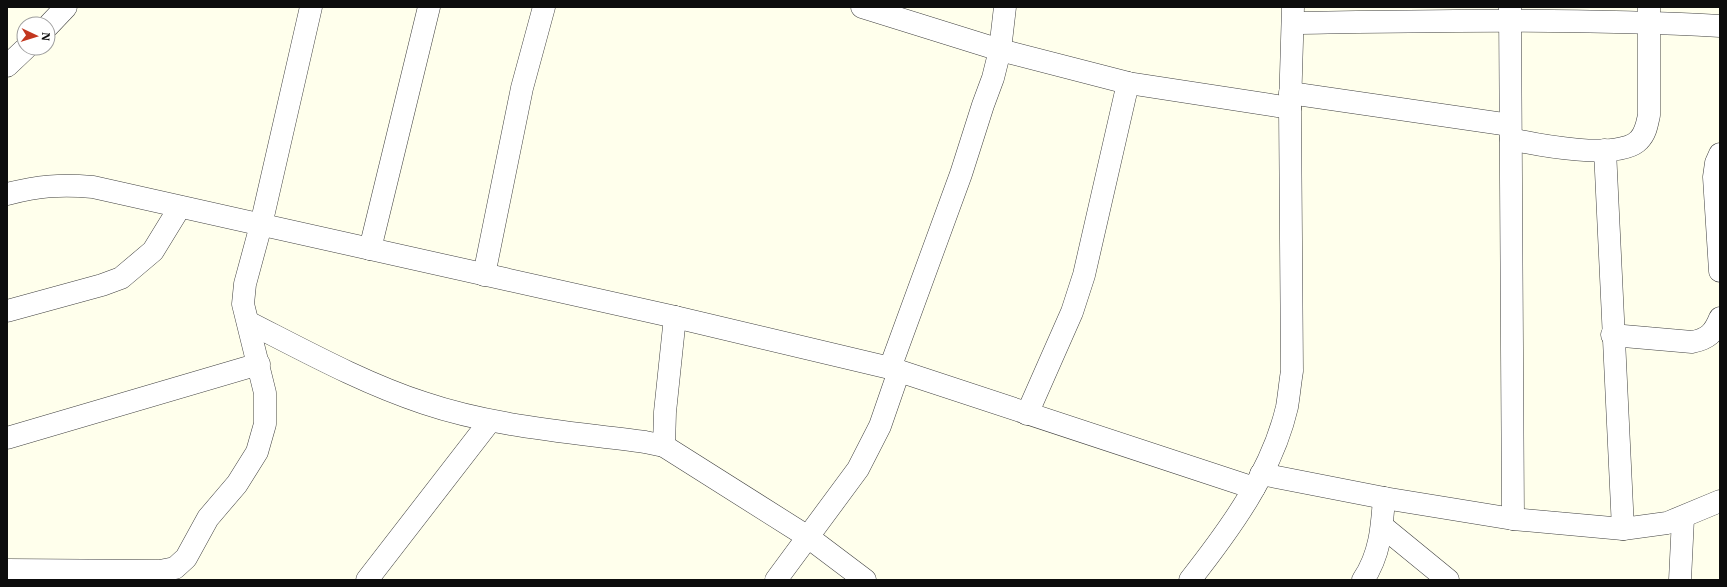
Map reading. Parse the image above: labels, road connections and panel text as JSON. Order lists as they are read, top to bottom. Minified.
{"north":"right"}
